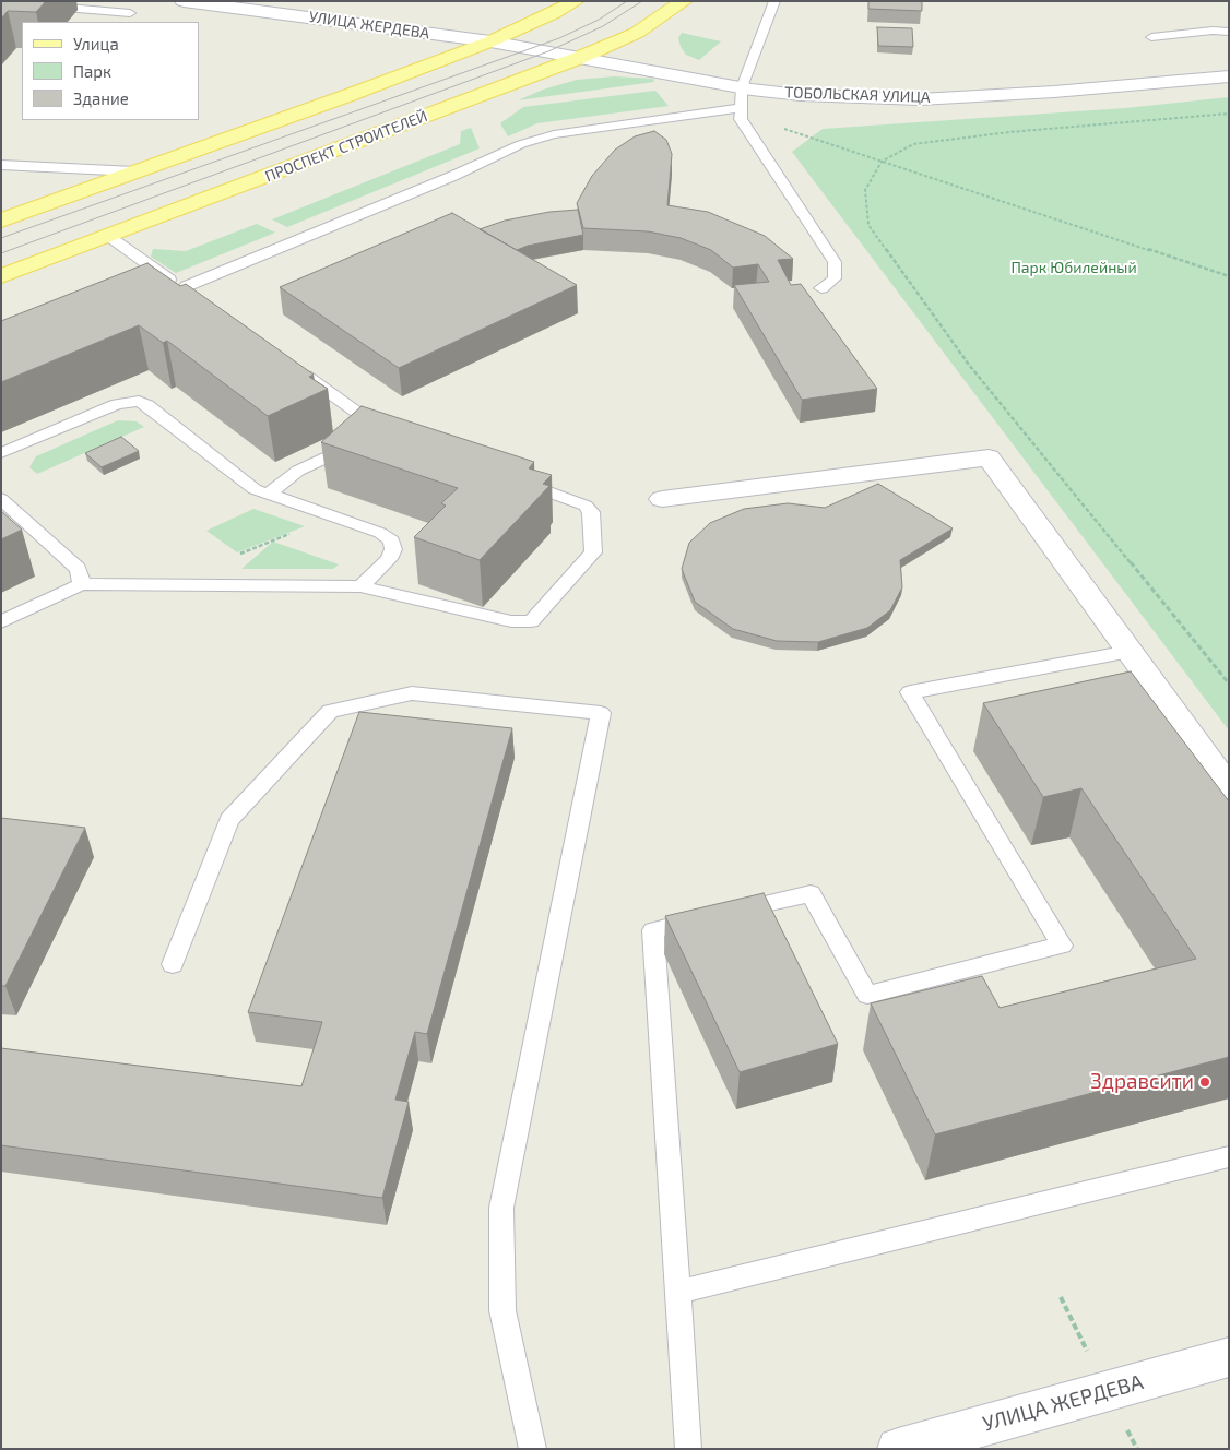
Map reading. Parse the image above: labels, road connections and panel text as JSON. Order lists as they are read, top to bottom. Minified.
{"streets":{"main road":["УЛИЦА ЖЕРДЕВА","ТОБОЛЬСКАЯ УЛИЦА","ПРОСПЕКТ СТРОИТЕЛЕЙ"]},"crossings":[["УЛИЦА ЖЕРДЕВА","ТОБОЛЬСКАЯ УЛИЦА"],["ТОБОЛЬСКАЯ УЛИЦА","ПРОСПЕКТ СТРОИТЕЛЕЙ"]],"parks":["Парк Юбилейный"],"places":["Здравсити"],"legend":["Улица","Парк","Здание"]}
